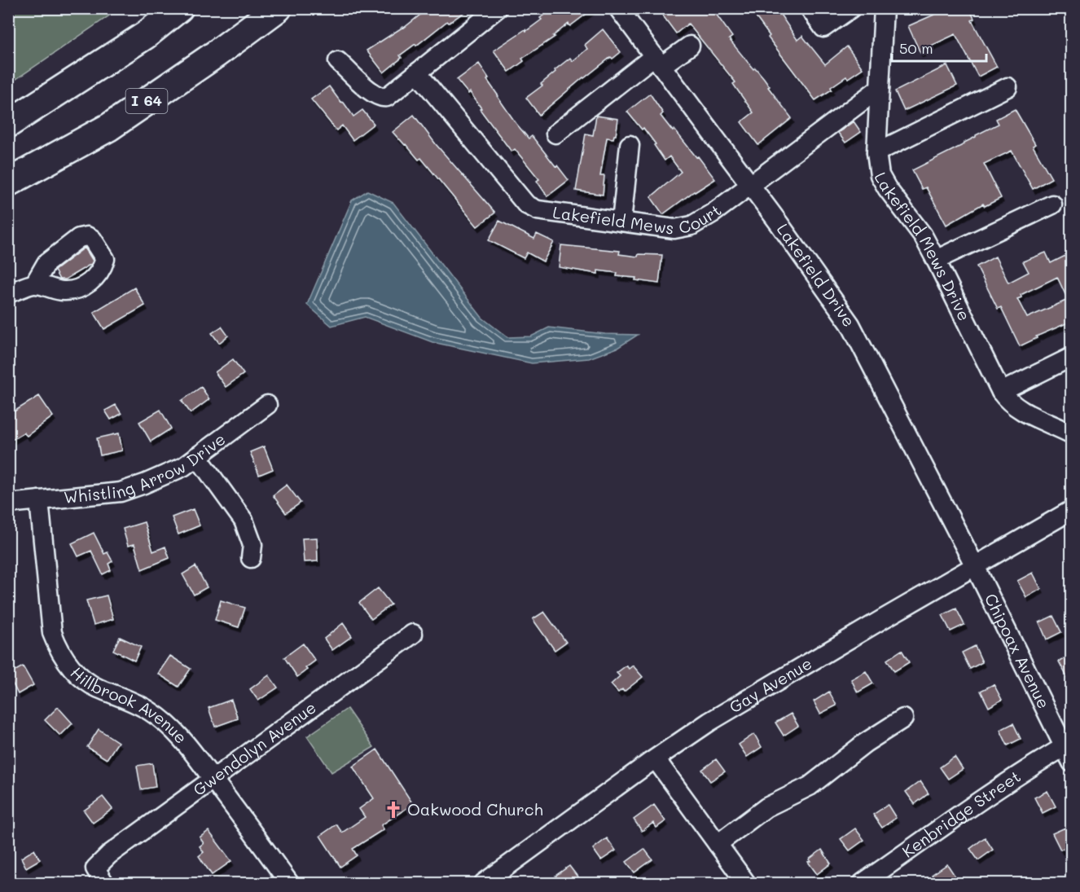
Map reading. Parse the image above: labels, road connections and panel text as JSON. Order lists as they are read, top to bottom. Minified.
{"streets":{"highway":["I 64"],"street":["Lakefield Mews Court","Lakefield Mews Drive","Lakefield Drive","Whistling Arrow Drive","Chipoax Avenue","Gay Avenue","Hillbrook Avenue","Gwendolyn Avenue","Kenbridge Street"]},"crossings":[["Lakefield Mews Court","Lakefield Mews Drive"],["Lakefield Mews Court","Lakefield Drive"],["Lakefield Drive","Chipoax Avenue"],["Lakefield Drive","Gay Avenue"],["Whistling Arrow Drive","Hillbrook Avenue"],["Chipoax Avenue","Gay Avenue"],["Chipoax Avenue","Kenbridge Street"],["Hillbrook Avenue","Gwendolyn Avenue"]],"places":{"church":["Oakwood Church"]},"scale_bar":"50 m"}
